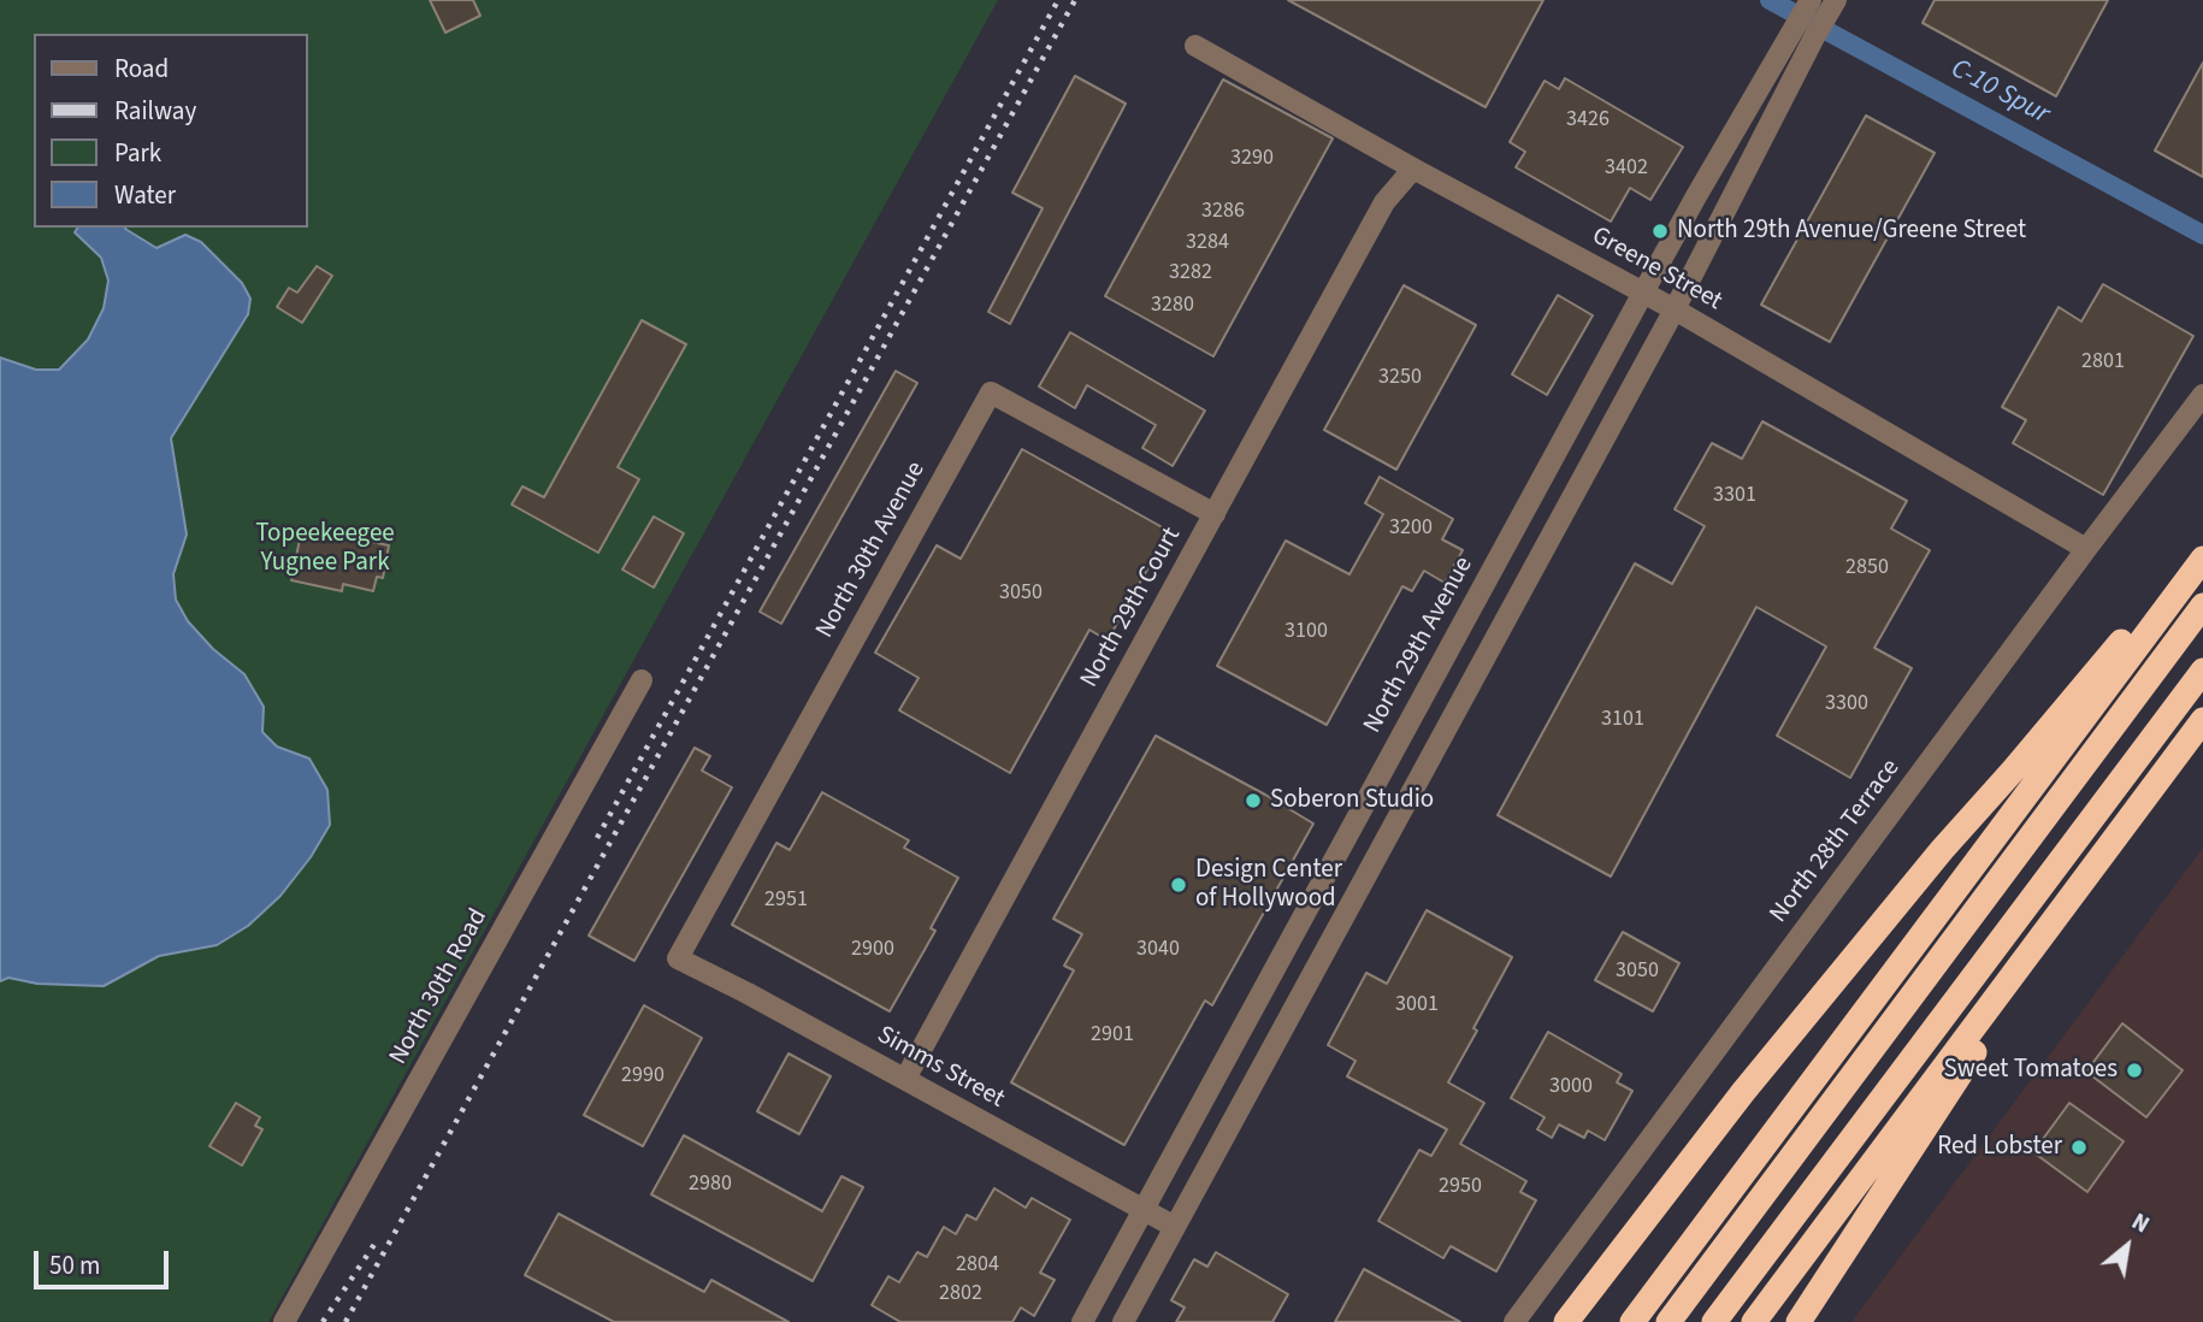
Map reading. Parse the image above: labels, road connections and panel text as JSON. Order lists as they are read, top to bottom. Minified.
{"streets":{"street":["Greene Street","North 30th Avenue","North 29th Court","North 29th Avenue","North 28th Terrace","North 30th Road","Simms Street"]},"crossings":[["Greene Street","North 29th Court"],["Greene Street","North 29th Avenue"],["Greene Street","North 28th Terrace"],["North 30th Avenue","North 29th Court"],["North 30th Avenue","Simms Street"],["North 29th Court","Simms Street"],["North 29th Avenue","Simms Street"]],"water":["C-10 Spur"],"parks":["Topeekeegee Yugnee Park"],"places":["North 29th Avenue/Greene Street","Soberon Studio","Design Center of Hollywood","Sweet Tomatoes","Red Lobster"],"house_numbers":["3426","3290","3402","3286","3284","3282","3280","2801","3250","3301","3200","2850","3050","3100","3300","3101","2951","2900","3040","3050","3001","2901","2990","3000","2980","2950","2804","2802"],"legend":["Road","Railway","Park","Water"],"scale_bar":"50 m","north":"top right"}
